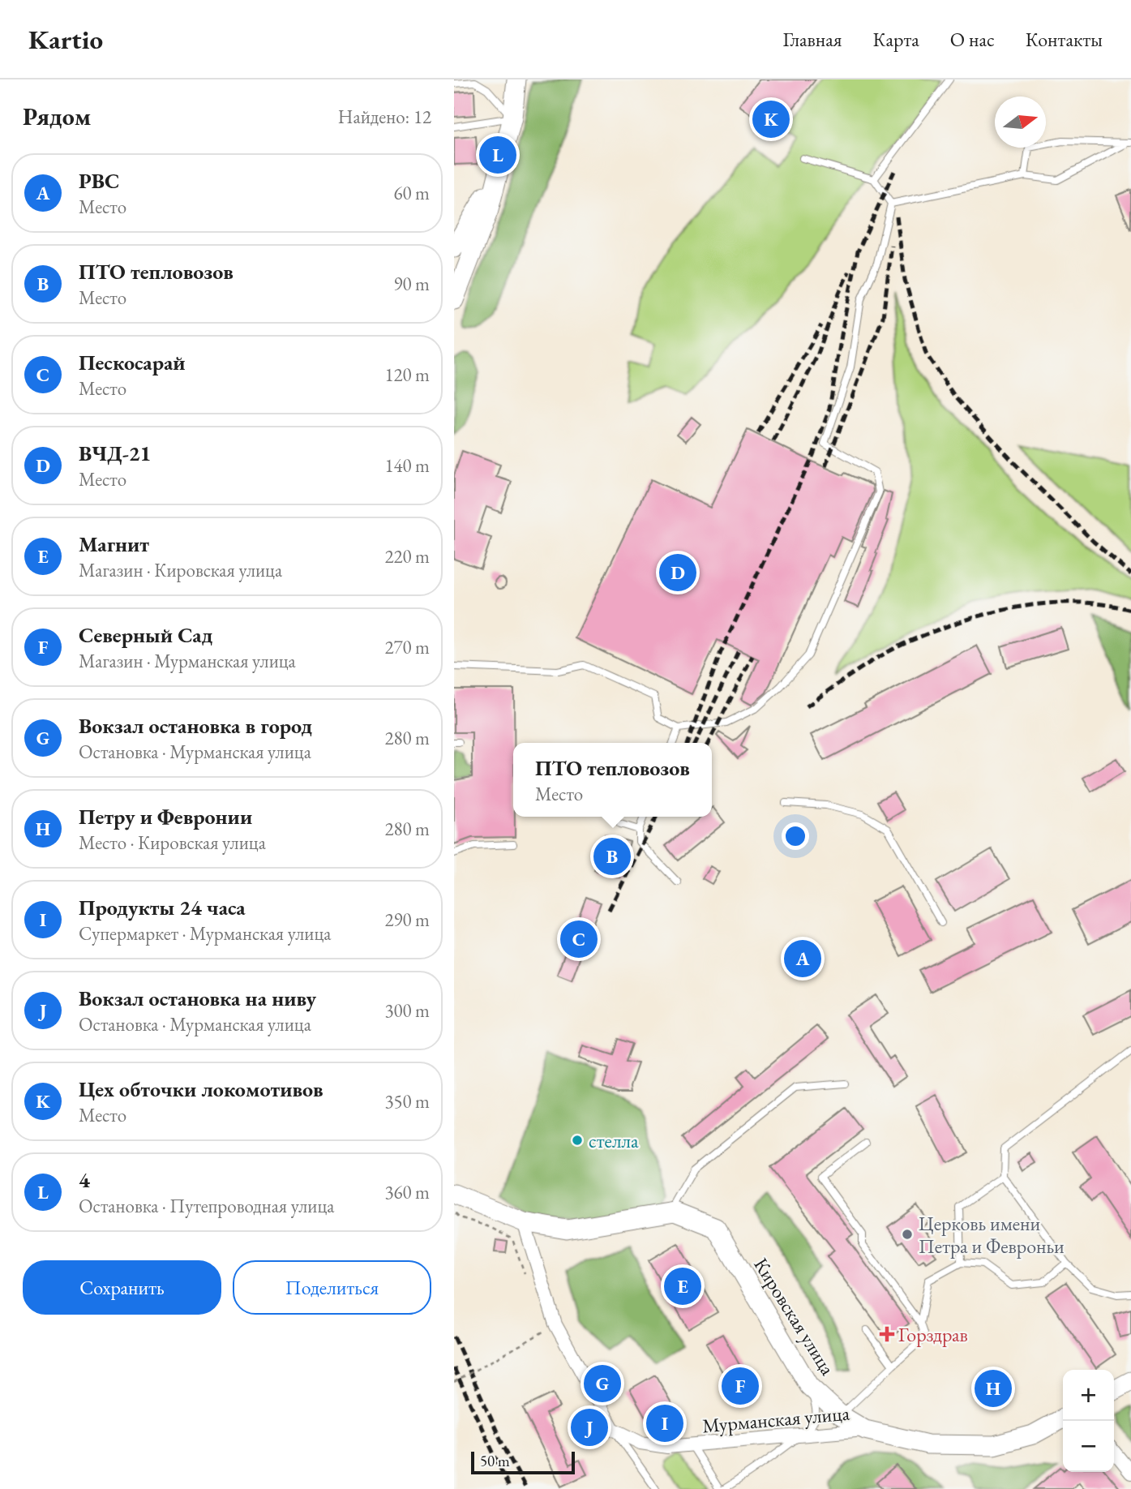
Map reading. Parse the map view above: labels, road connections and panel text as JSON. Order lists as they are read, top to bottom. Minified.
{"streets":{"main road":["Кировская улица"],"street":["Мурманская улица"]},"crossings":[["Кировская улица","Мурманская улица"]],"places":{"other":["стелла","Церковь имени Петра и Февроньи"],"health":["Горздрав"]},"scale_bar":"50 m","north":"right","page":{"header":"Kartio","nav":["Главная","Карта","О нас","Контакты"],"heading":["Рядом","Найдено: 12"],"pins":["K","L","D","B","C","A","E","G","F","H","I","J"],"list":[{"mark":"A","name":"РВС","note":"Место","value":"60 m"},{"mark":"B","name":"ПТО тепловозов","note":"Место","value":"90 m"},{"mark":"C","name":"Пескосарай","note":"Место","value":"120 m"},{"mark":"D","name":"ВЧД-21","note":"Место","value":"140 m"},{"mark":"E","name":"Магнит","note":"Магазин · Кировская улица","value":"220 m"},{"mark":"F","name":"Северный Сад","note":"Магазин · Мурманская улица","value":"270 m"},{"mark":"G","name":"Вокзал остановка в город","note":"Остановка · Мурманская улица","value":"280 m"},{"mark":"H","name":"Петру и Февронии","note":"Место · Кировская улица","value":"280 m"},{"mark":"I","name":"Продукты 24 часа","note":"Супермаркет · Мурманская улица","value":"290 m"},{"mark":"J","name":"Вокзал остановка на ниву","note":"Остановка · Мурманская улица","value":"300 m"},{"mark":"K","name":"Цех обточки локомотивов","note":"Место","value":"350 m"},{"mark":"L","name":"4","note":"Остановка · Путепроводная улица","value":"360 m"}],"popup":["ПТО тепловозов","Место"],"buttons":["Сохранить","Поделиться"],"map_buttons":["+","−"],"scale":"50 m"}}
